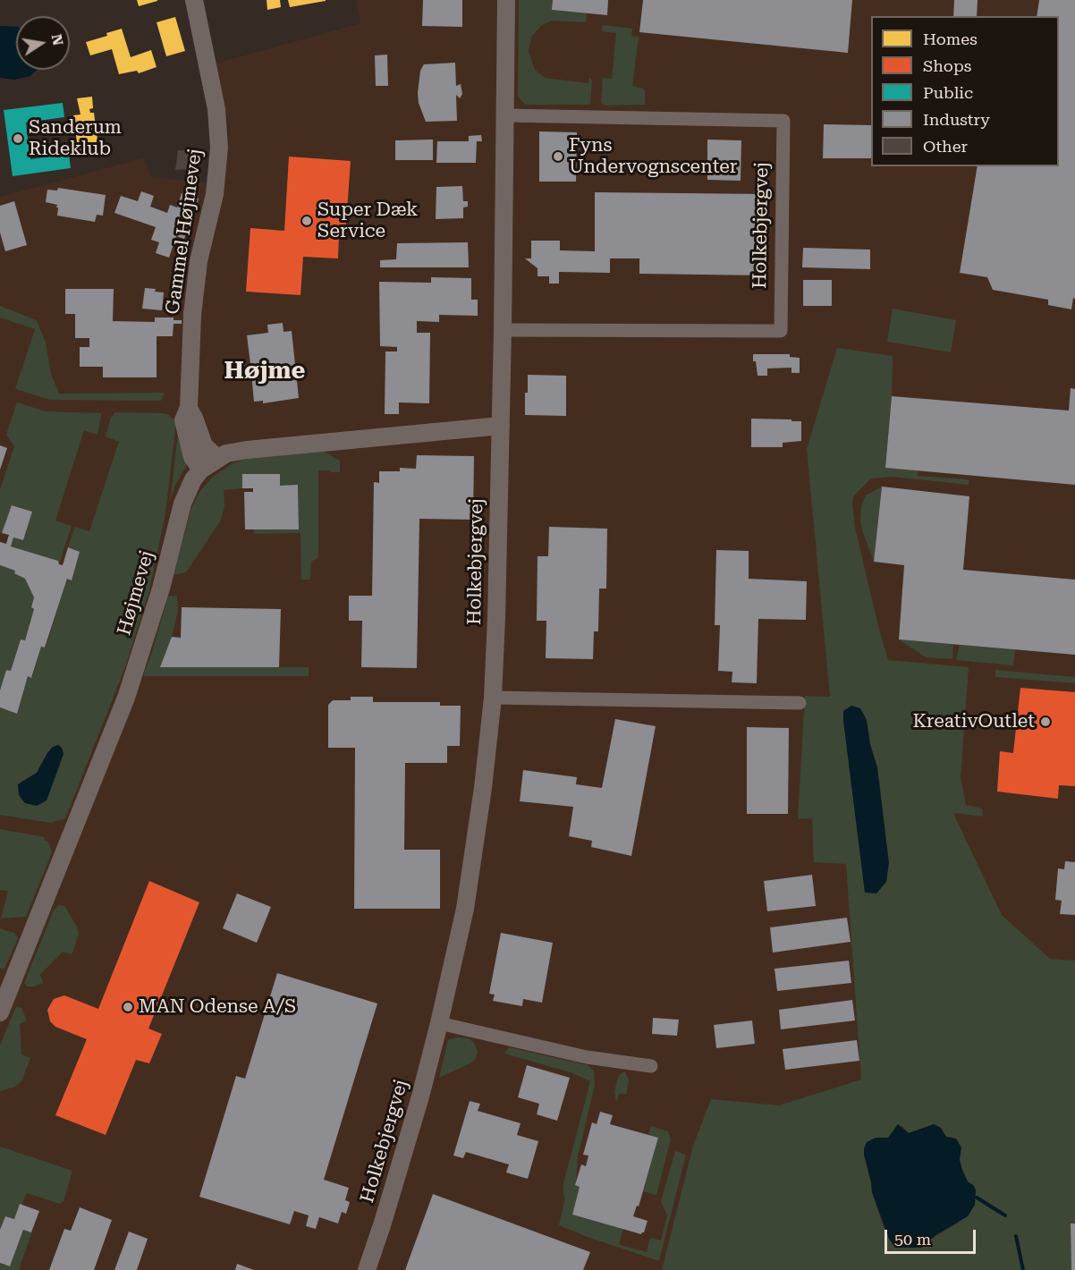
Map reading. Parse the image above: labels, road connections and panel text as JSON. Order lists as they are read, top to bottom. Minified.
{"streets":{"street":["Holkebjergvej","Gammel Højmevej","Højmevej"]},"crossings":[["Holkebjergvej","Højmevej"],["Gammel Højmevej","Højmevej"]],"districts":["Højme"],"places":["Sanderum Rideklub","Fyns Undervognscenter","Super Dæk Service","KreativOutlet","MAN Odense A/S"],"legend":["Homes","Shops","Public","Industry","Other"],"scale_bar":"50 m","north":"right"}
